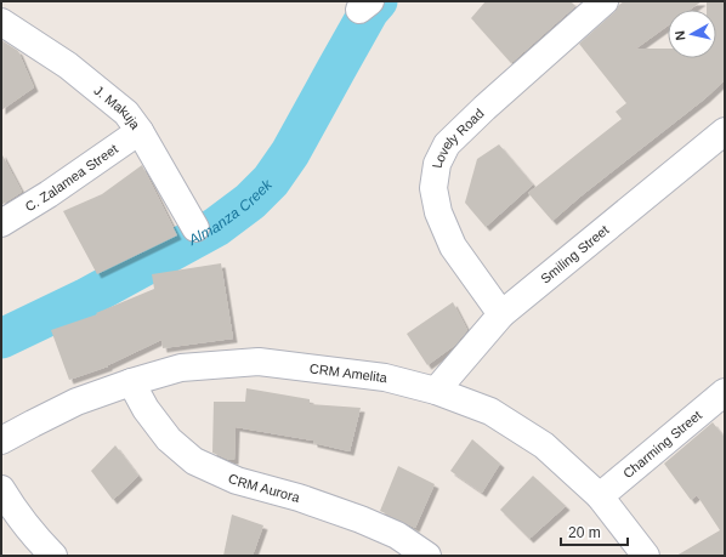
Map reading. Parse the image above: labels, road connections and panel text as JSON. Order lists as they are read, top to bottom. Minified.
{"streets":{"street":["J. Makuja","Lovely Road","C. Zalamea Street","Smiling Street","CRM Amelita","Charming Street","CRM Aurora"]},"crossings":[["J. Makuja","C. Zalamea Street"],["Lovely Road","Smiling Street"],["Smiling Street","CRM Amelita"],["CRM Amelita","Charming Street"],["CRM Amelita","CRM Aurora"]],"water":["Almanza Creek"],"scale_bar":"20 m","north":"left"}
